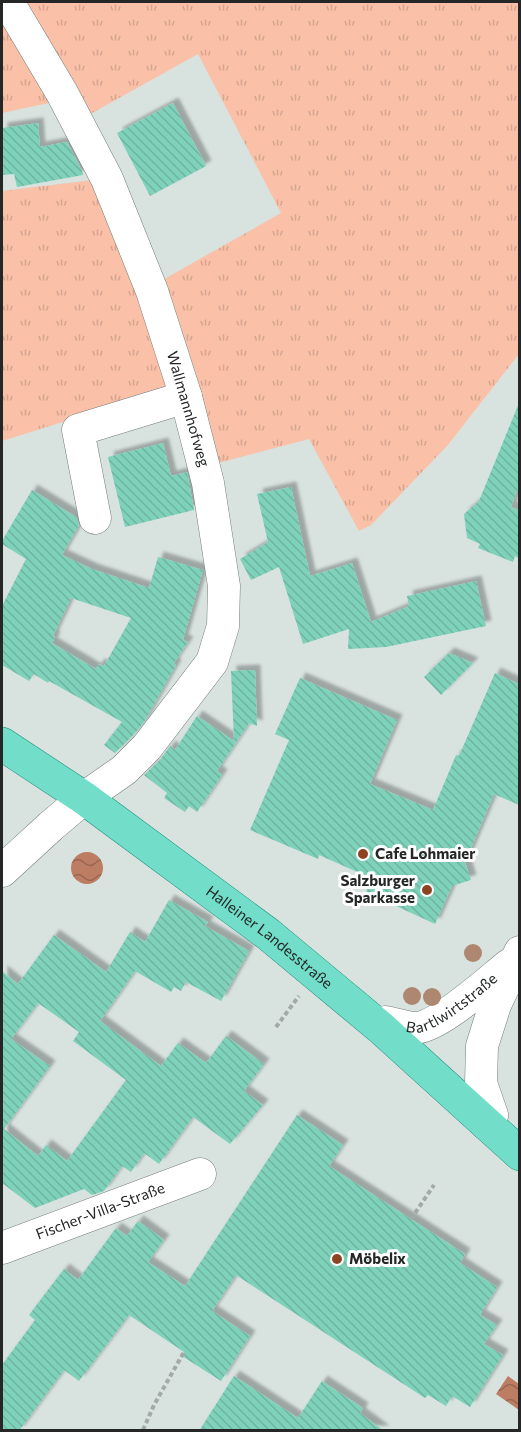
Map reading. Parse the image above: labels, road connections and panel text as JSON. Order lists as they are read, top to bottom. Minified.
{"streets":{"main road":["Halleiner Landesstraße"],"street":["Wallmannhofweg","Bartlwirtstraße","Fischer-Villa-Straße"]},"crossings":[["Wallmannhofweg","Halleiner Landesstraße"],["Halleiner Landesstraße","Bartlwirtstraße"]],"places":["Cafe Lohmaier","Salzburger Sparkasse","Möbelix"]}
